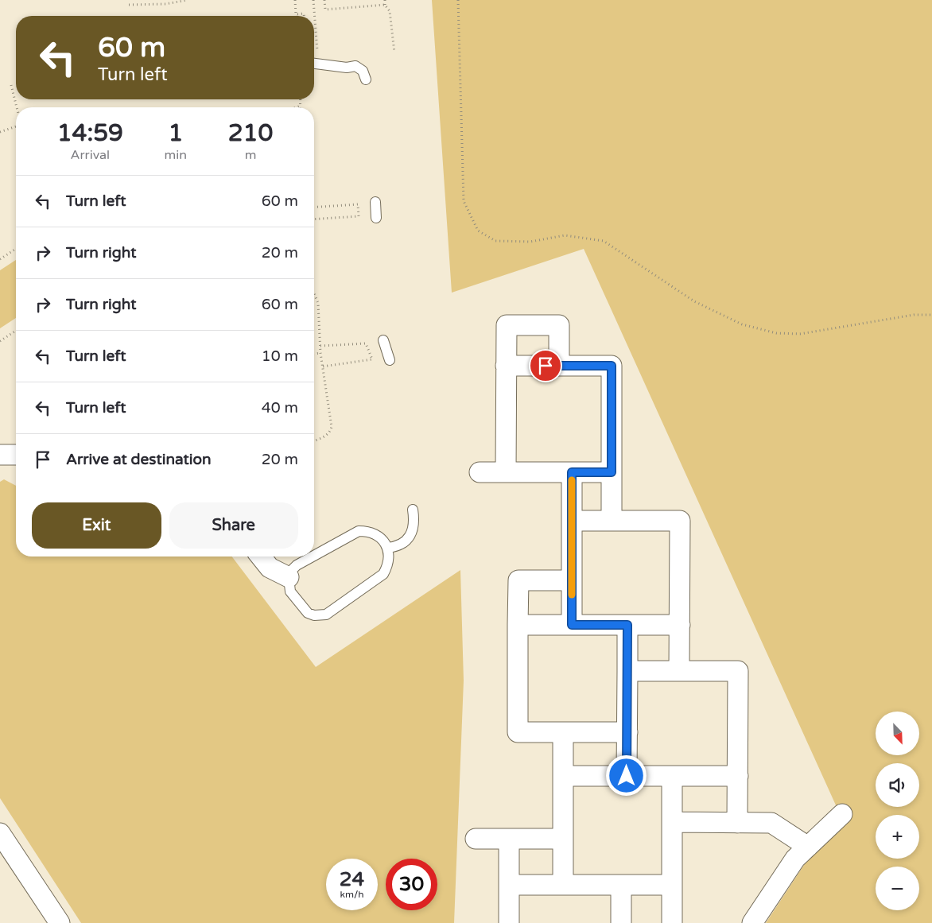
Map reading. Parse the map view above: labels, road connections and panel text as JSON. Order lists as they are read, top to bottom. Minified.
{"north":"bottom right","page":{"turn":["60 m","Turn left"],"eta":["14:59","Arrival","1","min","210","m"],"list":[{"name":"Turn left","value":"60 m"},{"name":"Turn right","value":"20 m"},{"name":"Turn right","value":"60 m"},{"name":"Turn left","value":"10 m"},{"name":"Turn left","value":"40 m"},{"name":"Arrive at destination","value":"20 m"}],"buttons":["Exit","Share"],"map_buttons":["+","−"],"speed":"24 km/h","limit":"30"}}
